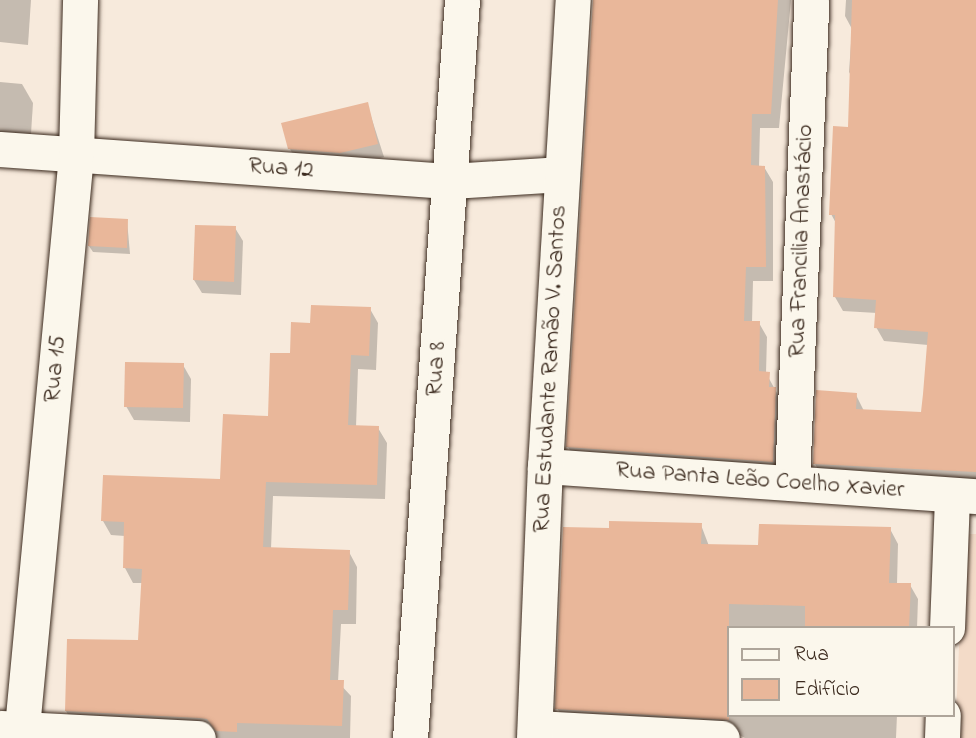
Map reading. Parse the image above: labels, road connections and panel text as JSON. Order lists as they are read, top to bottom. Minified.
{"streets":{"street":["Rua 12","Rua Francilia Anastácio","Rua 15","Rua 8","Rua Estudante Ramão V. Santos","Rua Panta Leão Coelho Xavier"]},"crossings":[["Rua 12","Rua 15"],["Rua 12","Rua 8"],["Rua 12","Rua Estudante Ramão V. Santos"],["Rua Francilia Anastácio","Rua Panta Leão Coelho Xavier"],["Rua Estudante Ramão V. Santos","Rua Panta Leão Coelho Xavier"]],"legend":["Rua","Edifício"]}
